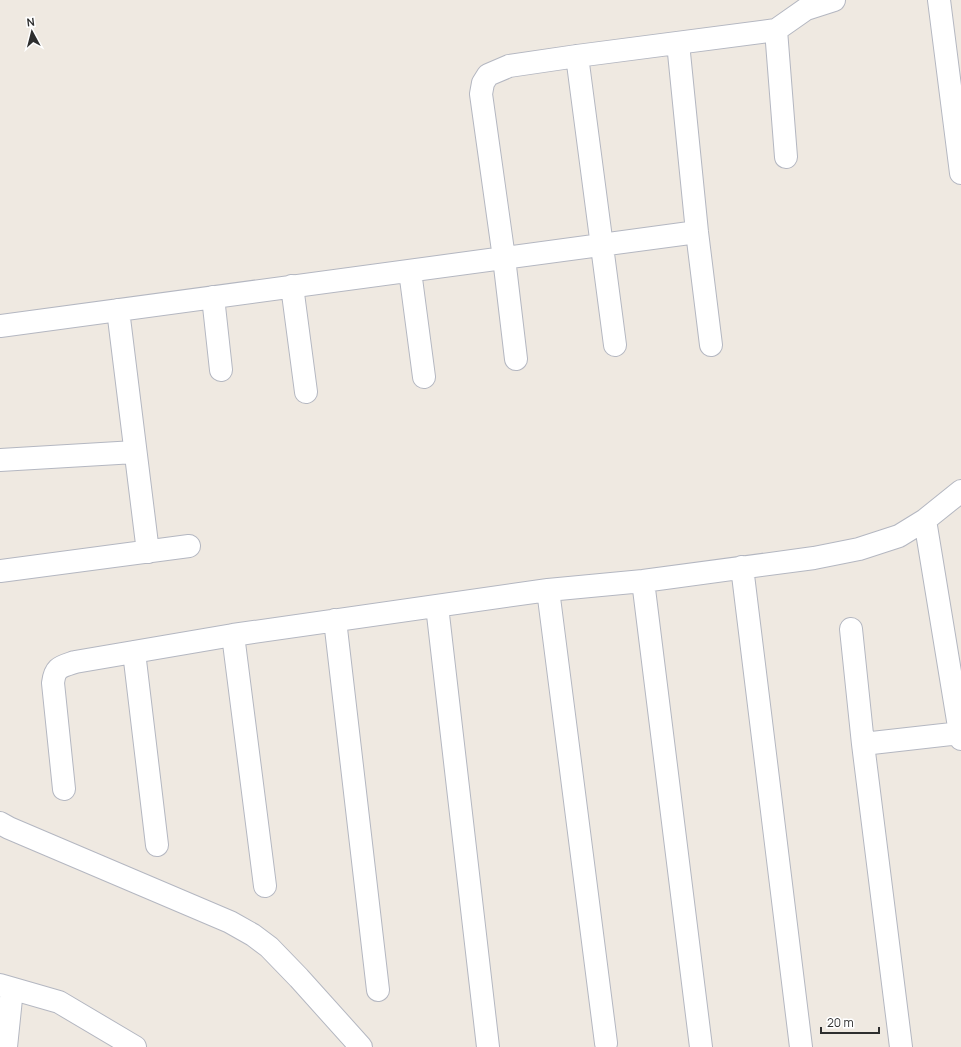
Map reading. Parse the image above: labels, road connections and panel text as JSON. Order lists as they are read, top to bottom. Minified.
{"scale_bar":"20 m","north":"top"}
